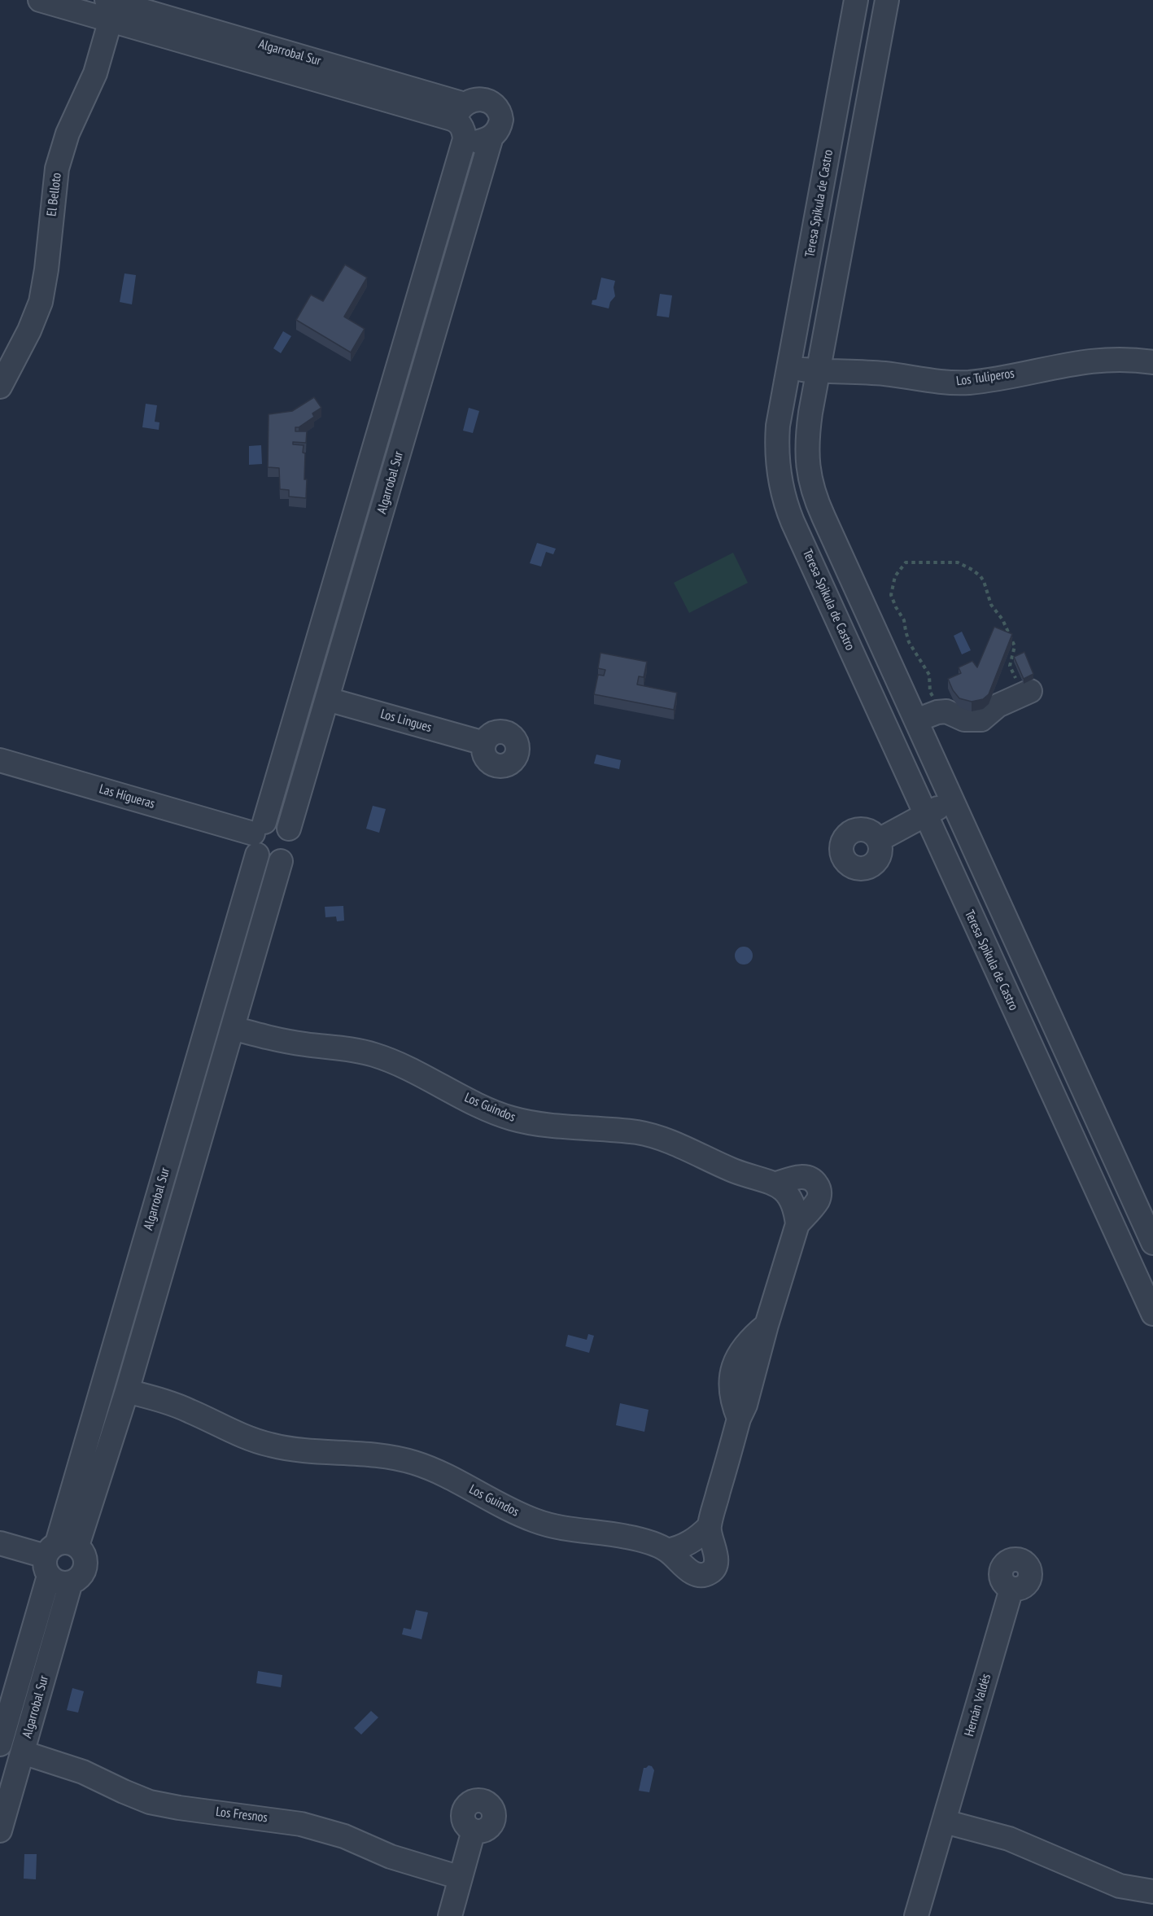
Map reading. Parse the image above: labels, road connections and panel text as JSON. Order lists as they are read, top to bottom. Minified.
{"streets":{"street":["Algarrobal Sur","El Belloto","Teresa Spikula de Castro","Los Tuliperos","Los Lingues","Las Higueras","Los Guindos","Hernán Valdés","Los Fresnos"]},"crossings":[["Algarrobal Sur","El Belloto"],["Algarrobal Sur","Los Lingues"],["Algarrobal Sur","Las Higueras"],["Algarrobal Sur","Los Guindos"],["Algarrobal Sur","Los Fresnos"],["Teresa Spikula de Castro","Los Tuliperos"]]}
